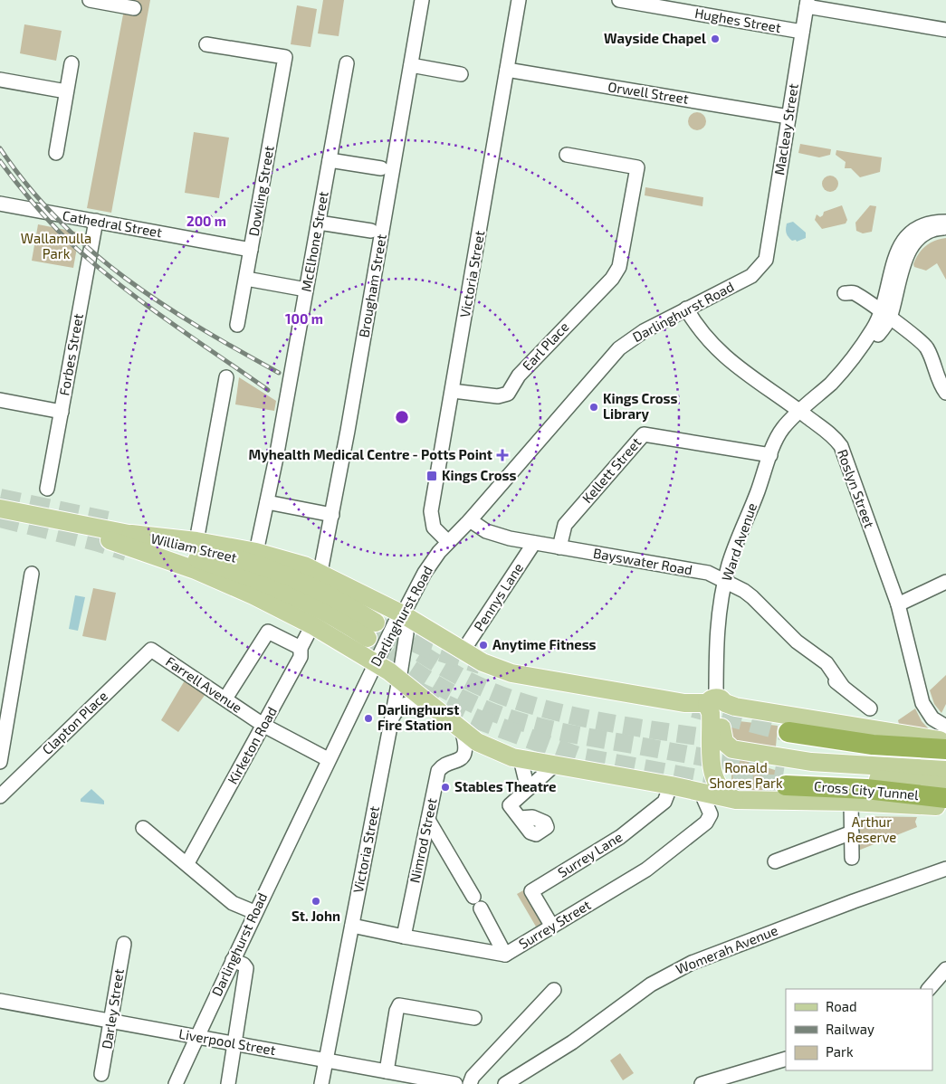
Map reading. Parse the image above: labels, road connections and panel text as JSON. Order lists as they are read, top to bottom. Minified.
{"streets":{"highway":["Cross City Tunnel"],"main road":["William Street"],"street":["Hughes Street","Orwell Street","Macleay Street","Dowling Street","Cathedral Street","McElhone Street","Victoria Street","Brougham Street","Darlinghurst Road","Earl Place","Forbes Street","Kellett Street","Roslyn Street","Ward Avenue","Bayswater Road","Pennys Lane","Farrell Avenue","Clapton Place","Kirketon Road","Nimrod Street","Surrey Lane","Surrey Street","Womerah Avenue","Darley Street","Liverpool Street"]},"crossings":[["Hughes Street","Macleay Street"],["Orwell Street","Macleay Street"],["Orwell Street","Victoria Street"],["Macleay Street","Darlinghurst Road"],["Dowling Street","Cathedral Street"],["Cathedral Street","Forbes Street"],["Victoria Street","Darlinghurst Road"],["Victoria Street","Earl Place"],["Victoria Street","Surrey Street"],["Victoria Street","Liverpool Street"],["Darlinghurst Road","Roslyn Street"],["Darlinghurst Road","Bayswater Road"],["Darlinghurst Road","Farrell Avenue"],["Darlinghurst Road","Liverpool Street"],["Kellett Street","Ward Avenue"],["Kellett Street","Bayswater Road"],["Roslyn Street","Ward Avenue"],["Ward Avenue","Bayswater Road"],["Bayswater Road","Pennys Lane"],["Farrell Avenue","Clapton Place"],["Farrell Avenue","Kirketon Road"],["Nimrod Street","Surrey Street"],["Surrey Lane","Surrey Street"],["Darley Street","Liverpool Street"]],"parks":["Wallamulla Park","Ronald Shores Park","Arthur Reserve"],"places":{"other":["Wayside Chapel","Kings Cross Library","Anytime Fitness","Darlinghurst Fire Station","Stables Theatre","St. John"],"health":["Myhealth Medical Centre - Potts Point"],"transit":["Kings Cross"]},"legend":["Road","Railway","Park"],"rings":["200 m","100 m"]}
